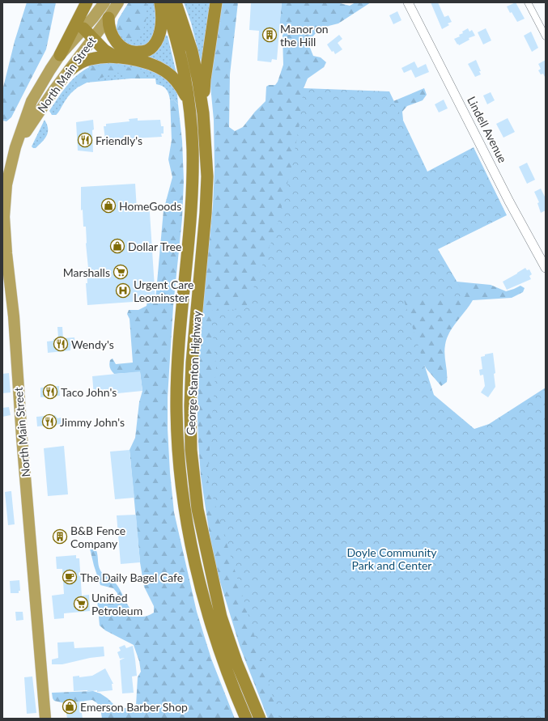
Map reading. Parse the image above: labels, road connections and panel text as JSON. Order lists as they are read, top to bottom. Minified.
{"streets":{"highway":["North Main Street","George Stanton Highway"],"street":["Lindell Avenue"]},"parks":["Doyle Community Park and Center"],"places":{"building":["Manor on the Hill","B&B Fence Company"],"restaurant":["Friendly's","Wendy's","Taco John's","Jimmy John's"],"shop":["HomeGoods","Dollar Tree","Emerson Barber Shop"],"supermarket":["Marshalls","Unified Petroleum"],"hospital":["Urgent Care Leominster"],"cafe":["The Daily Bagel Cafe"]}}
